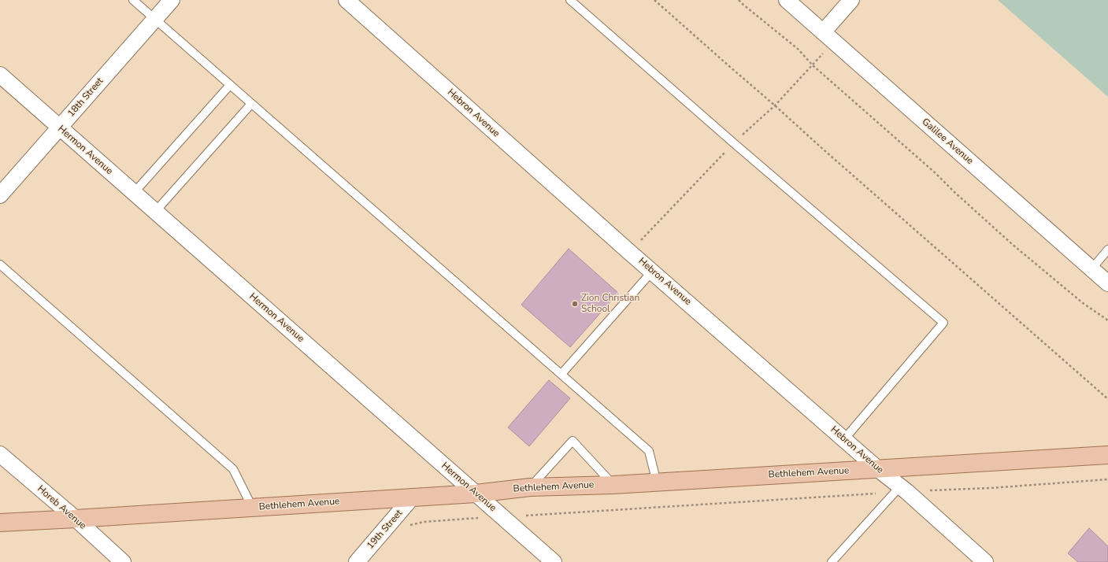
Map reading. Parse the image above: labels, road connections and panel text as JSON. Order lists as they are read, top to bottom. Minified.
{"streets":{"main road":["Bethlehem Avenue"],"street":["18th Street","Hebron Avenue","Galilee Avenue","Hermon Avenue","Horeb Avenue","19th Street"]},"crossings":[["18th Street","Hermon Avenue"],["Hebron Avenue","Bethlehem Avenue"],["Hermon Avenue","Bethlehem Avenue"],["Bethlehem Avenue","Horeb Avenue"],["Bethlehem Avenue","19th Street"]],"places":["Zion Christian School"]}
